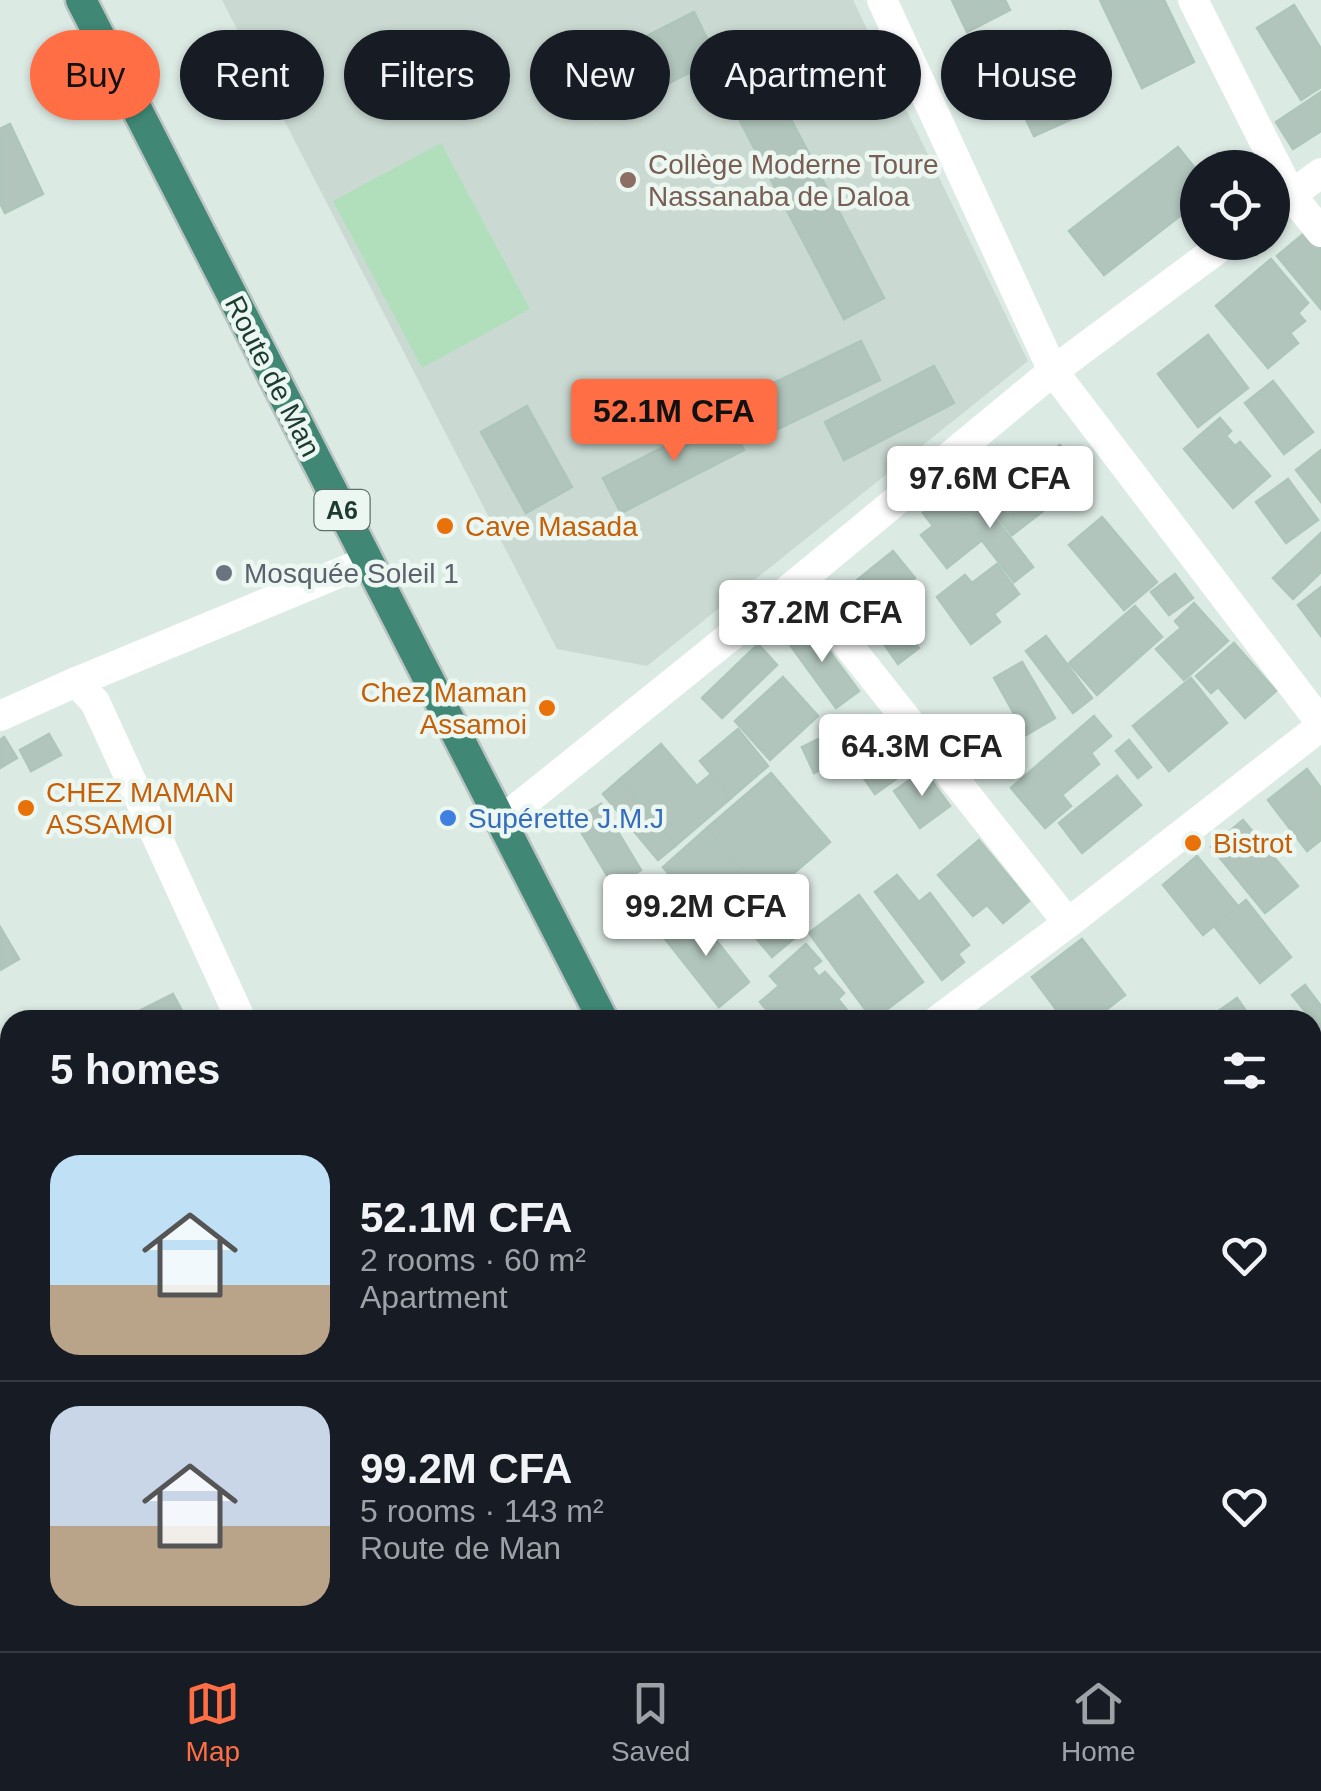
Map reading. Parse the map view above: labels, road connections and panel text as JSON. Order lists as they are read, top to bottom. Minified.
{"streets":{"highway":["Route de Man","A6"]},"places":["Collège Moderne Toure Nassanaba de Daloa","Cave Masada","Mosquée Soleil 1","Chez Maman Assamoi","CHEZ MAMAN ASSAMOI","Supérette J.M.J","Bistrot"],"page":{"chip":["Buy","Rent","Filters","New","Apartment","House"],"price":["52.1M CFA","97.6M CFA","37.2M CFA","64.3M CFA","99.2M CFA"],"heading":"5 homes","list":[{"name":"52.1M CFA","note":"2 rooms · 60 m² · Apartment"},{"name":"99.2M CFA","note":"5 rooms · 143 m² · Route de Man"}],"tabs":["Map","Saved","Home"]}}
